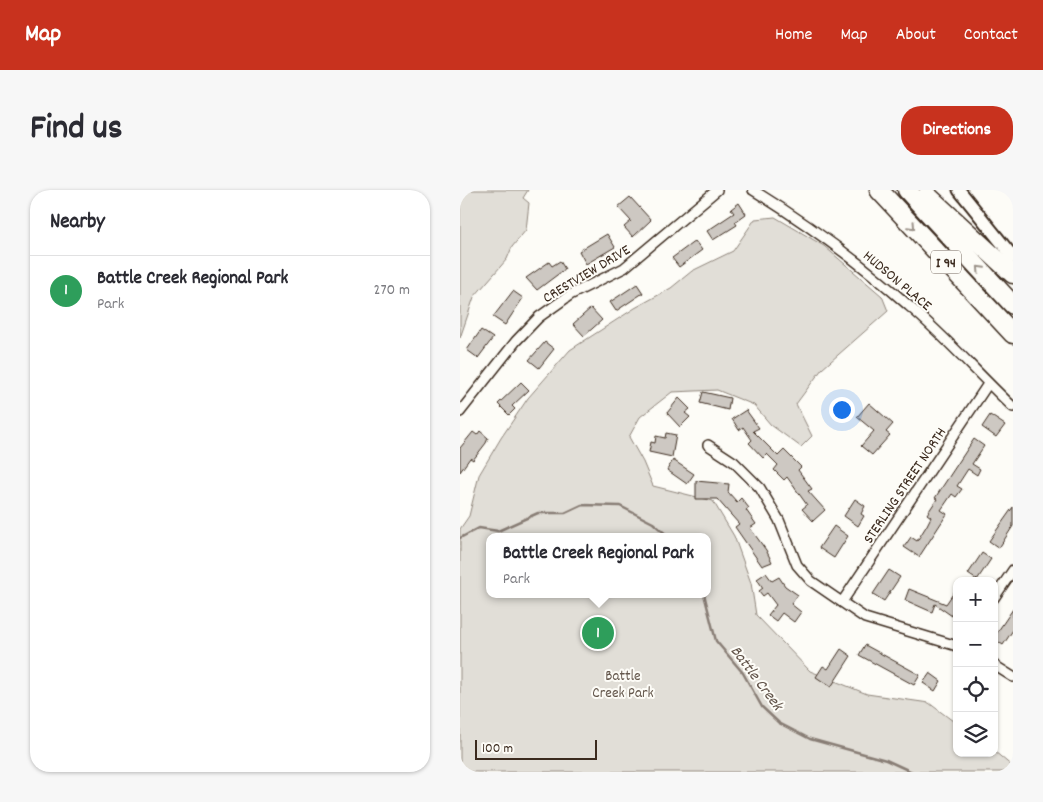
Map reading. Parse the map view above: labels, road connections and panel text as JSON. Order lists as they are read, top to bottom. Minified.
{"streets":{"highway":["I 94"],"street":["CRESTVIEW DRIVE","HUDSON PLACE","STERLING STREET NORTH"]},"crossings":[["HUDSON PLACE","STERLING STREET NORTH"]],"water":["Battle Creek"],"parks":["Battle Creek Park"],"scale_bar":"100 m","page":{"header":"Map","nav":["Home","Map","About","Contact"],"title":"Find us","buttons":"Directions","heading":"Nearby","list":[{"mark":"1","name":"Battle Creek Regional Park","note":"Park","value":"270 m"}],"popup":["Battle Creek Regional Park","Park"],"map_buttons":["+","−"],"pins":"1","scale":"100 m"}}
